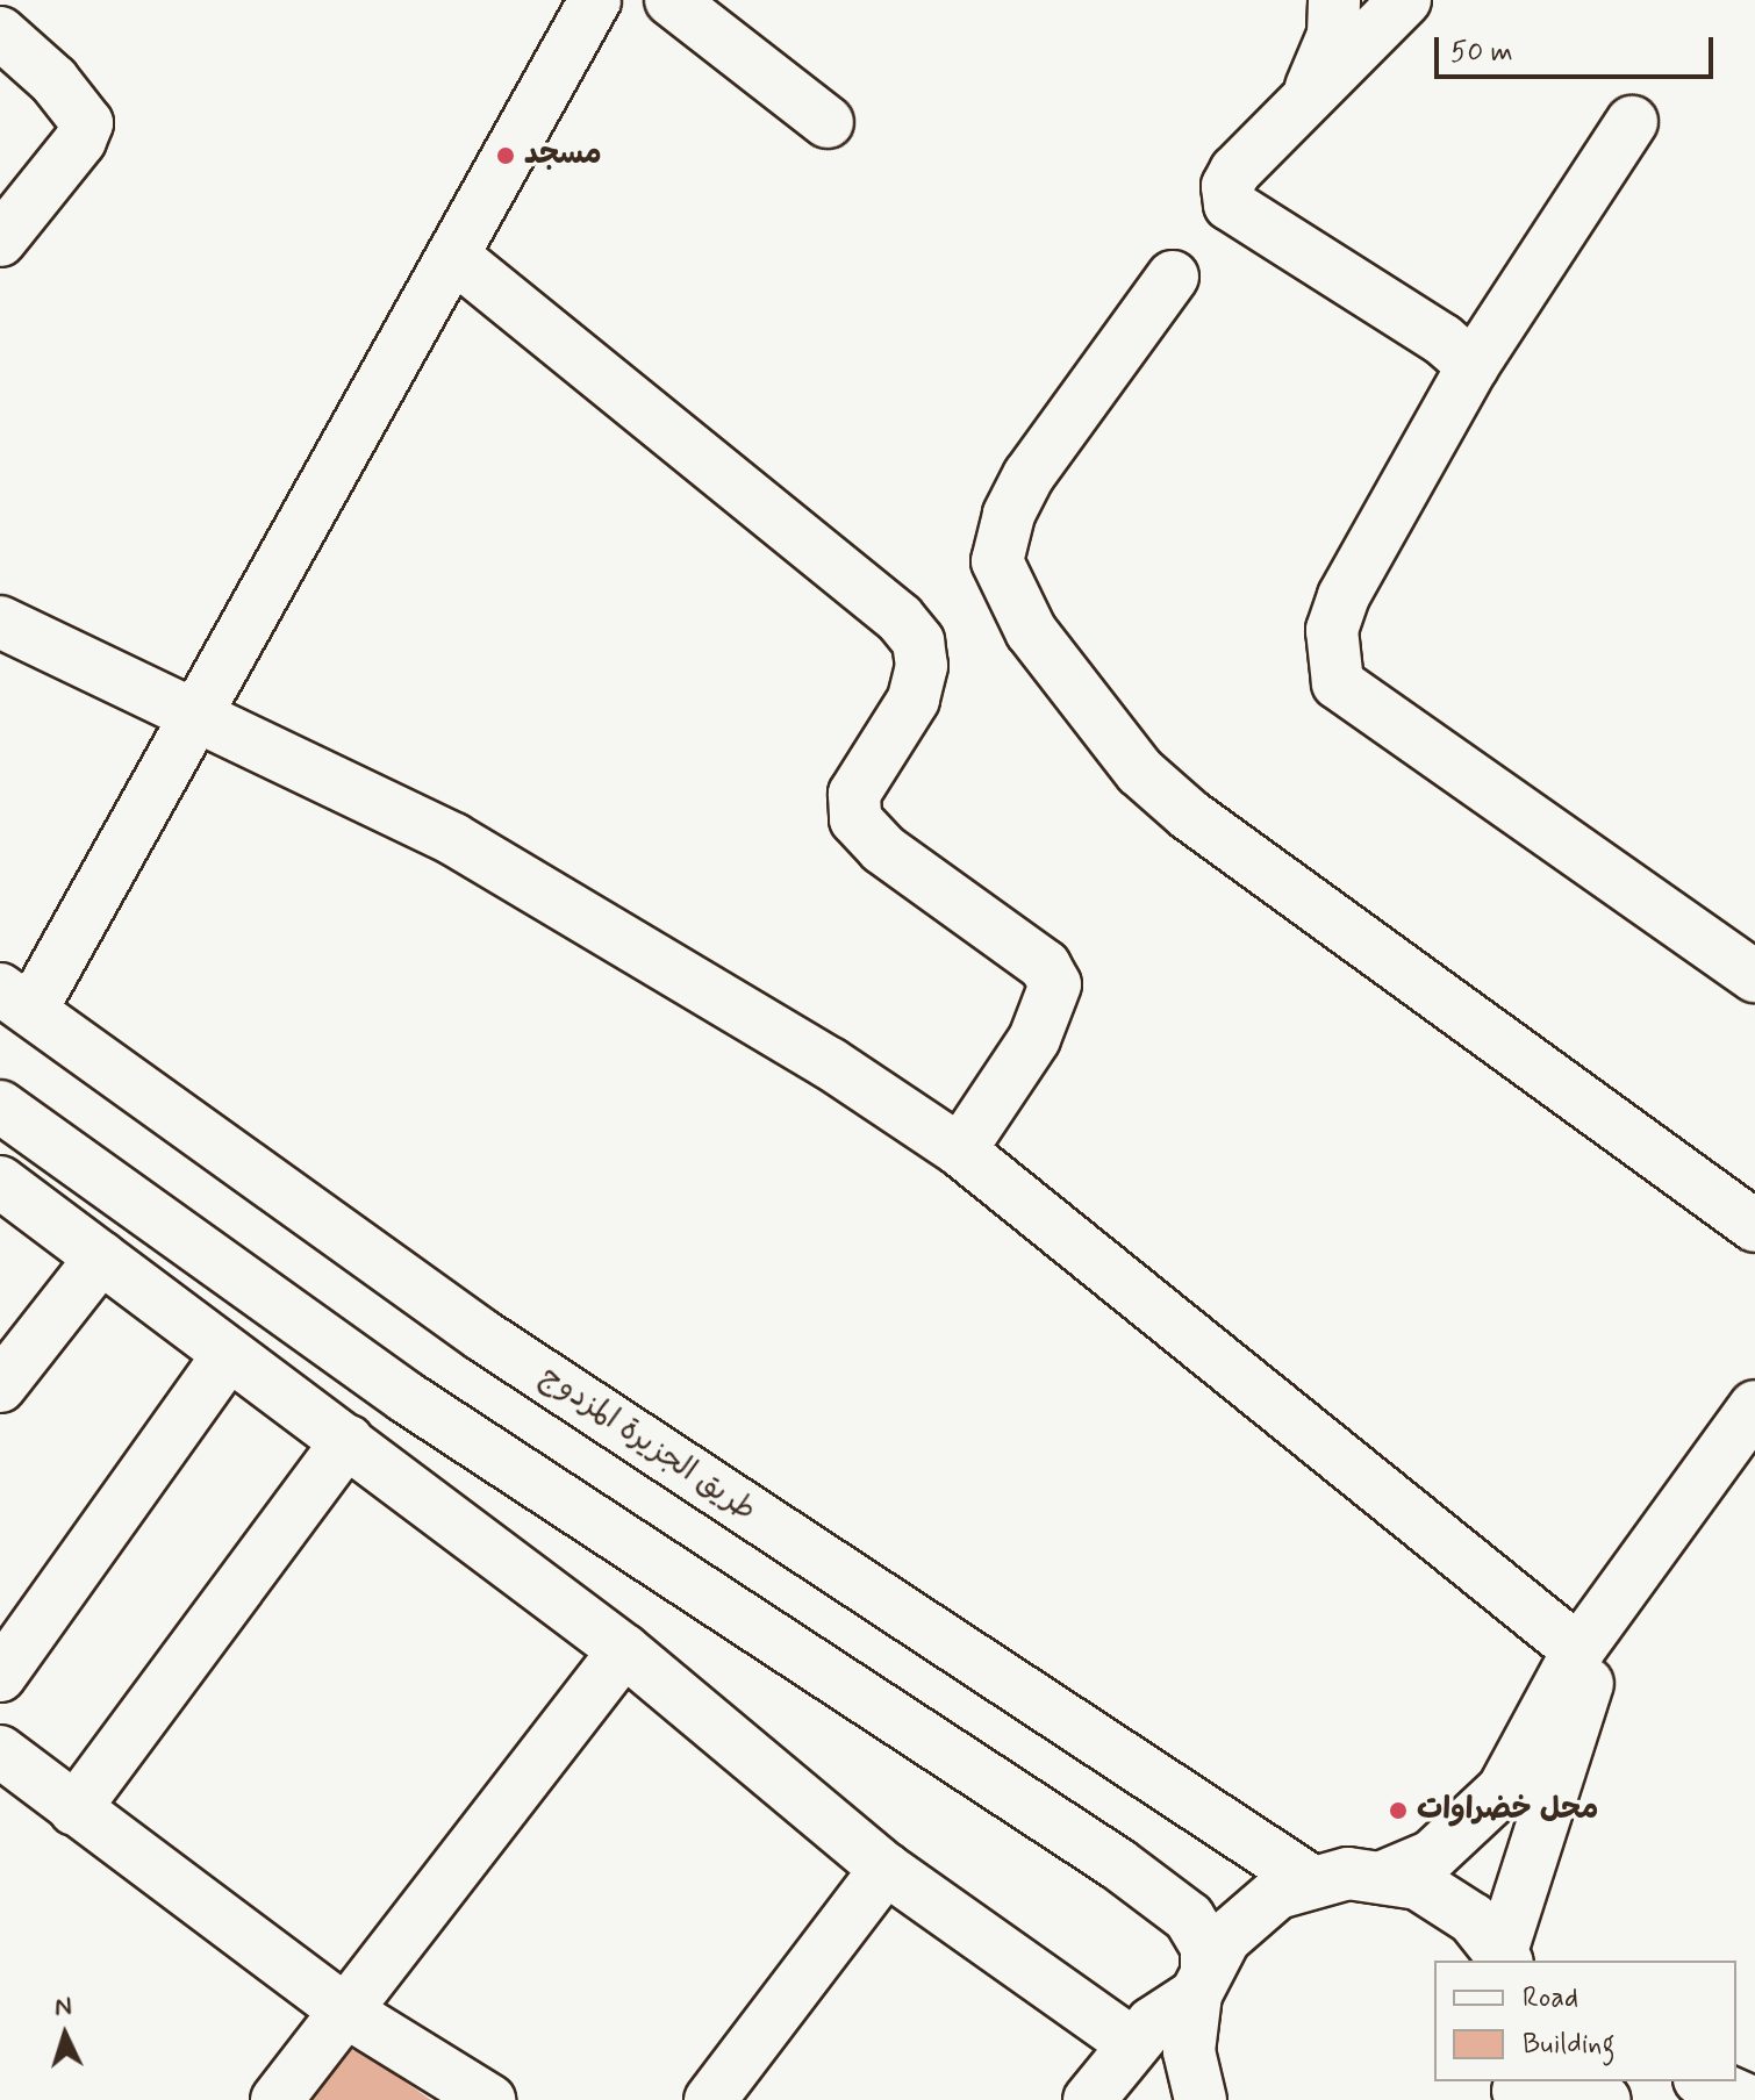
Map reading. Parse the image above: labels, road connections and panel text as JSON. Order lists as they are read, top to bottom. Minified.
{"streets":{"street":["طريق الجزيرة المزدوج"]},"places":["مسجد","محل خضراوات"],"legend":["Road","Building"],"scale_bar":"50 m","north":"top"}
